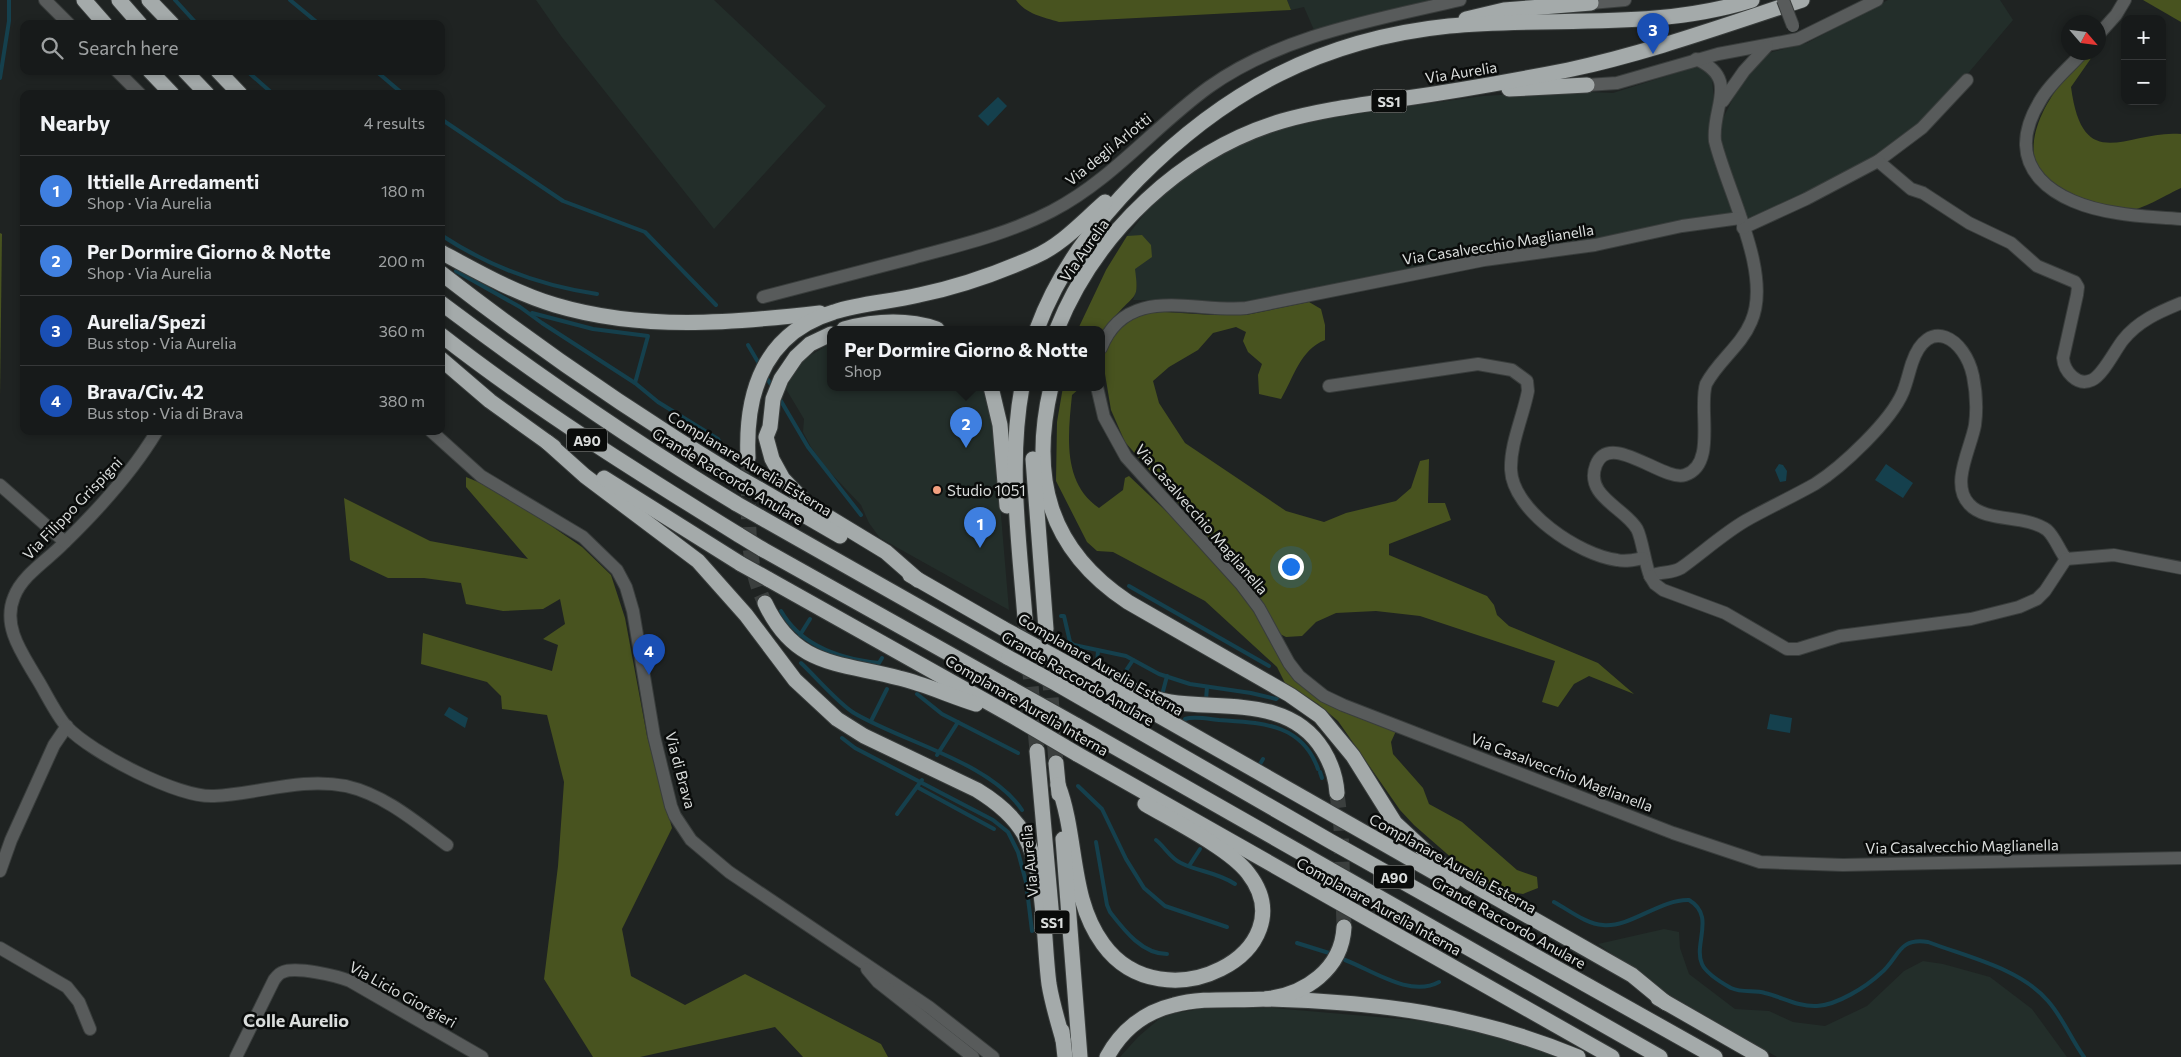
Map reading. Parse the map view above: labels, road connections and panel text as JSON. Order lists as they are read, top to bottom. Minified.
{"streets":{"highway":["Via Aurelia","SS1","A90","Complanare Aurelia Esterna","Grande Raccordo Anulare","Complanare Aurelia Interna"],"street":["Via degli Arlotti","Via Casalvecchio Maglianella","Via Filippo Grispigni","Via di Brava","Via Licio Giorgieri"]},"districts":["Colle Aurelio"],"places":["Studio 1051"],"north":"bottom right","page":{"pins":["3","2","1","4"],"map_buttons":["+","−"],"search":"Search here","heading":["Nearby","4 results"],"list":[{"mark":"1","name":"Ittielle Arredamenti","note":"Shop · Via Aurelia","value":"180 m"},{"mark":"2","name":"Per Dormire Giorno & Notte","note":"Shop · Via Aurelia","value":"200 m"},{"mark":"3","name":"Aurelia/Spezi","note":"Bus stop · Via Aurelia","value":"360 m"},{"mark":"4","name":"Brava/Civ. 42","note":"Bus stop · Via di Brava","value":"380 m"}],"popup":["Per Dormire Giorno & Notte","Shop"]}}
